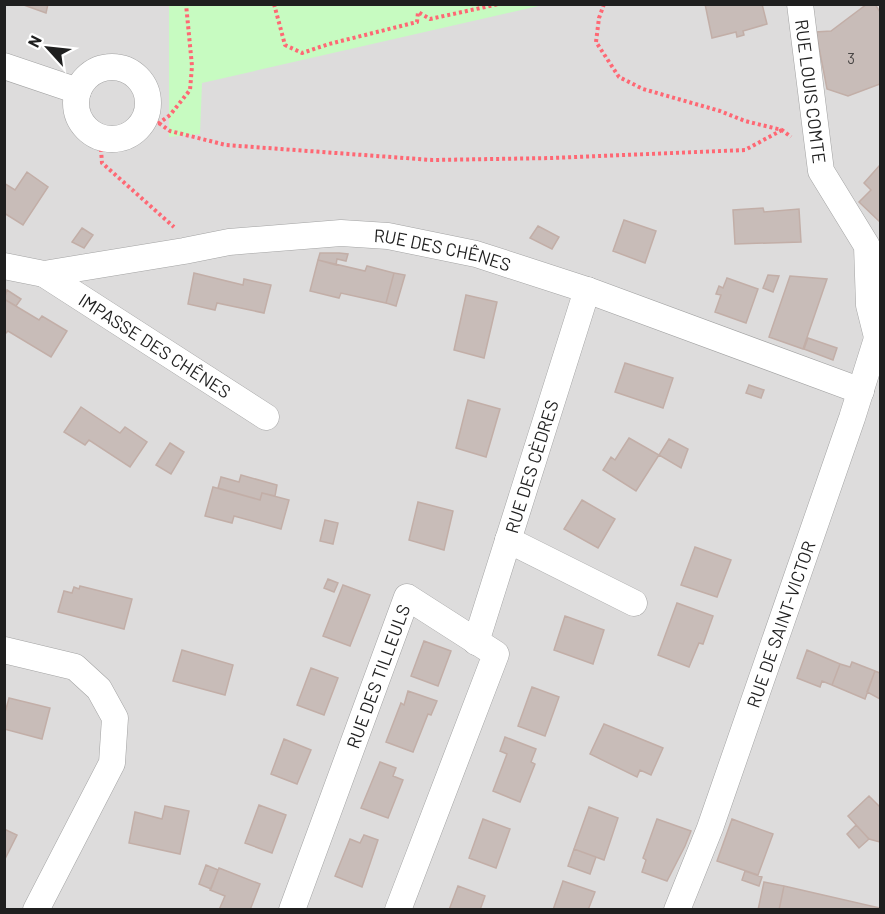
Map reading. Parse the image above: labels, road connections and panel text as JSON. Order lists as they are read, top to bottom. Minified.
{"streets":{"street":["RUE LOUIS COMTE","RUE DES CHÊNES","IMPASSE DES CHÊNES","RUE DES CÈDRES","RUE DE SAINT-VICTOR","RUE DES TILLEULS"]},"crossings":[["RUE LOUIS COMTE","RUE DE SAINT-VICTOR"],["RUE DES CHÊNES","IMPASSE DES CHÊNES"],["RUE DES CHÊNES","RUE DES CÈDRES"],["RUE DES CHÊNES","RUE DE SAINT-VICTOR"],["RUE DES CÈDRES","RUE DES TILLEULS"]],"house_numbers":["3"],"north":"top left"}
